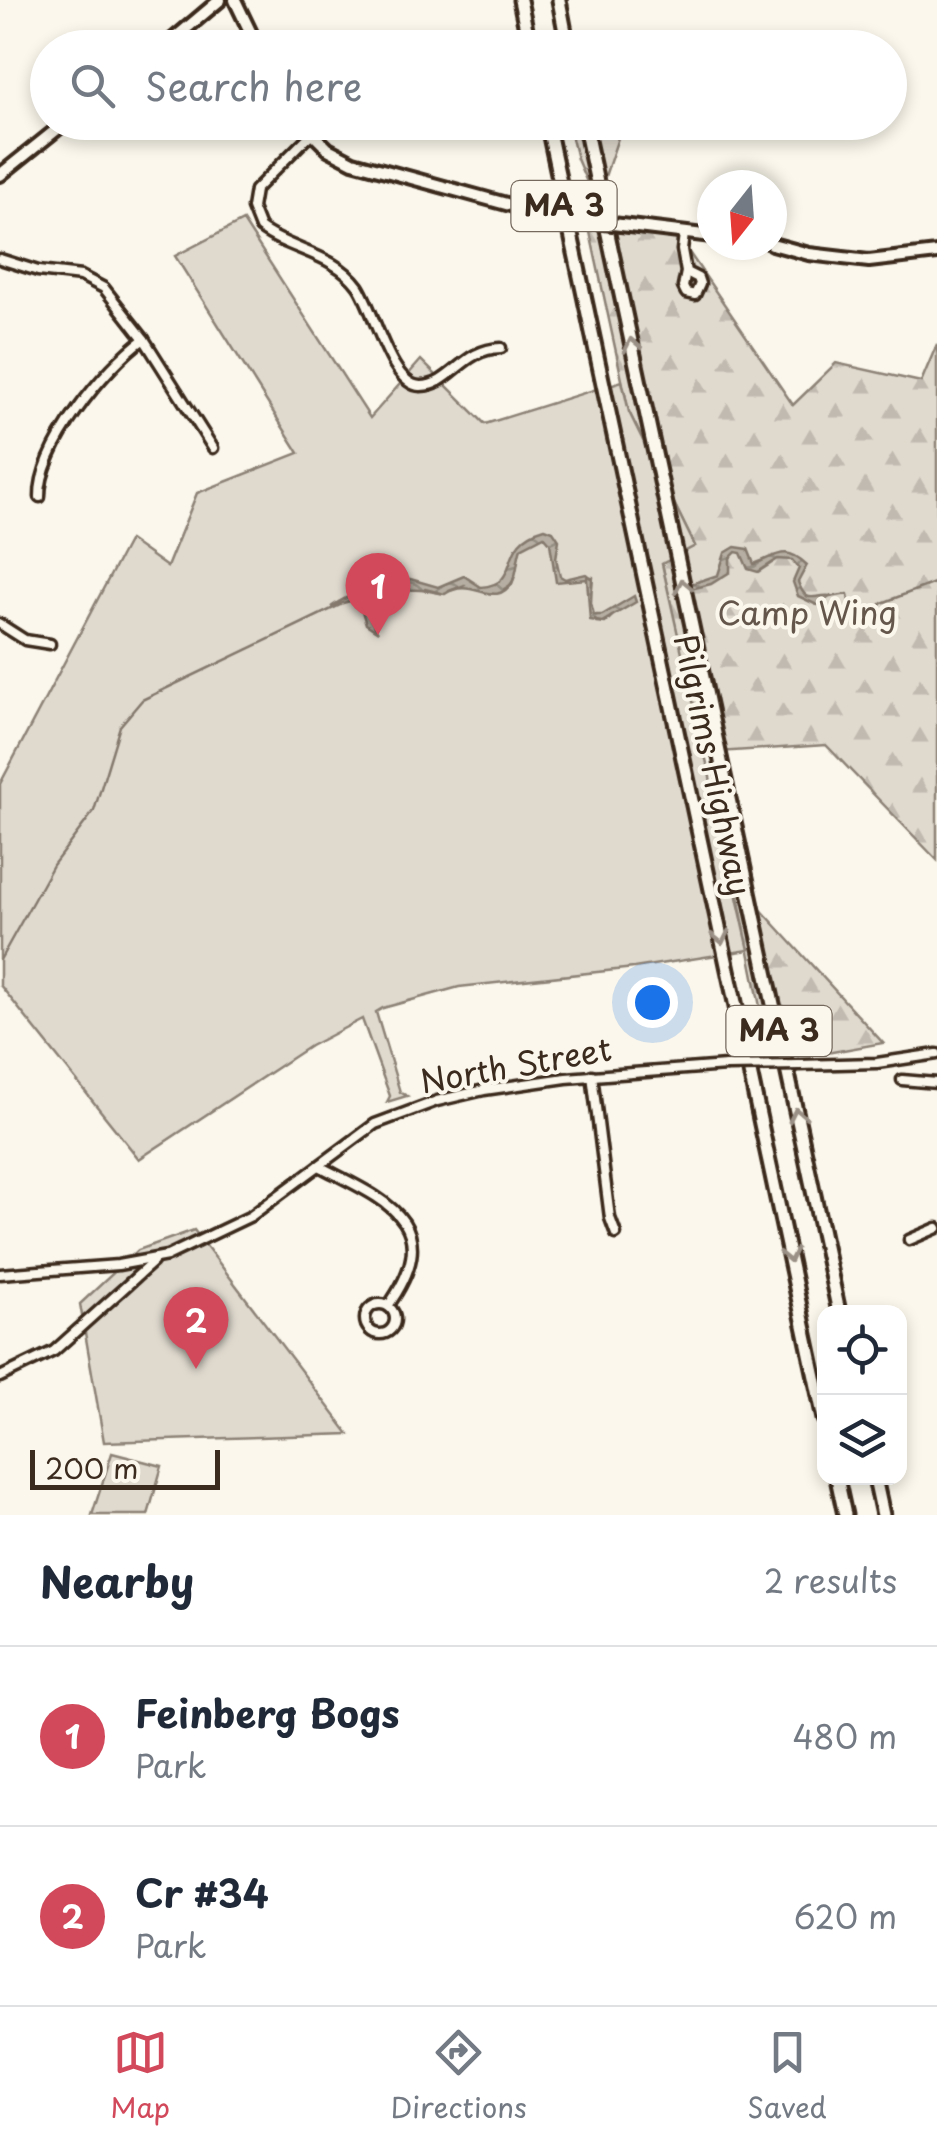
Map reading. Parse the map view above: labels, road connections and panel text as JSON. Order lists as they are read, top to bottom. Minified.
{"streets":{"highway":["MA 3","Pilgrims Highway"],"street":["North Street"]},"parks":["Camp Wing"],"scale_bar":"200 m","north":"bottom","page":{"search":"Search here","pins":["1","2"],"scale":"200 m","heading":["Nearby","2 results"],"list":[{"mark":"1","name":"Feinberg Bogs","note":"Park","value":"480 m"},{"mark":"2","name":"Cr #34","note":"Park","value":"620 m"}],"nav":["Map","Directions","Saved"]}}
